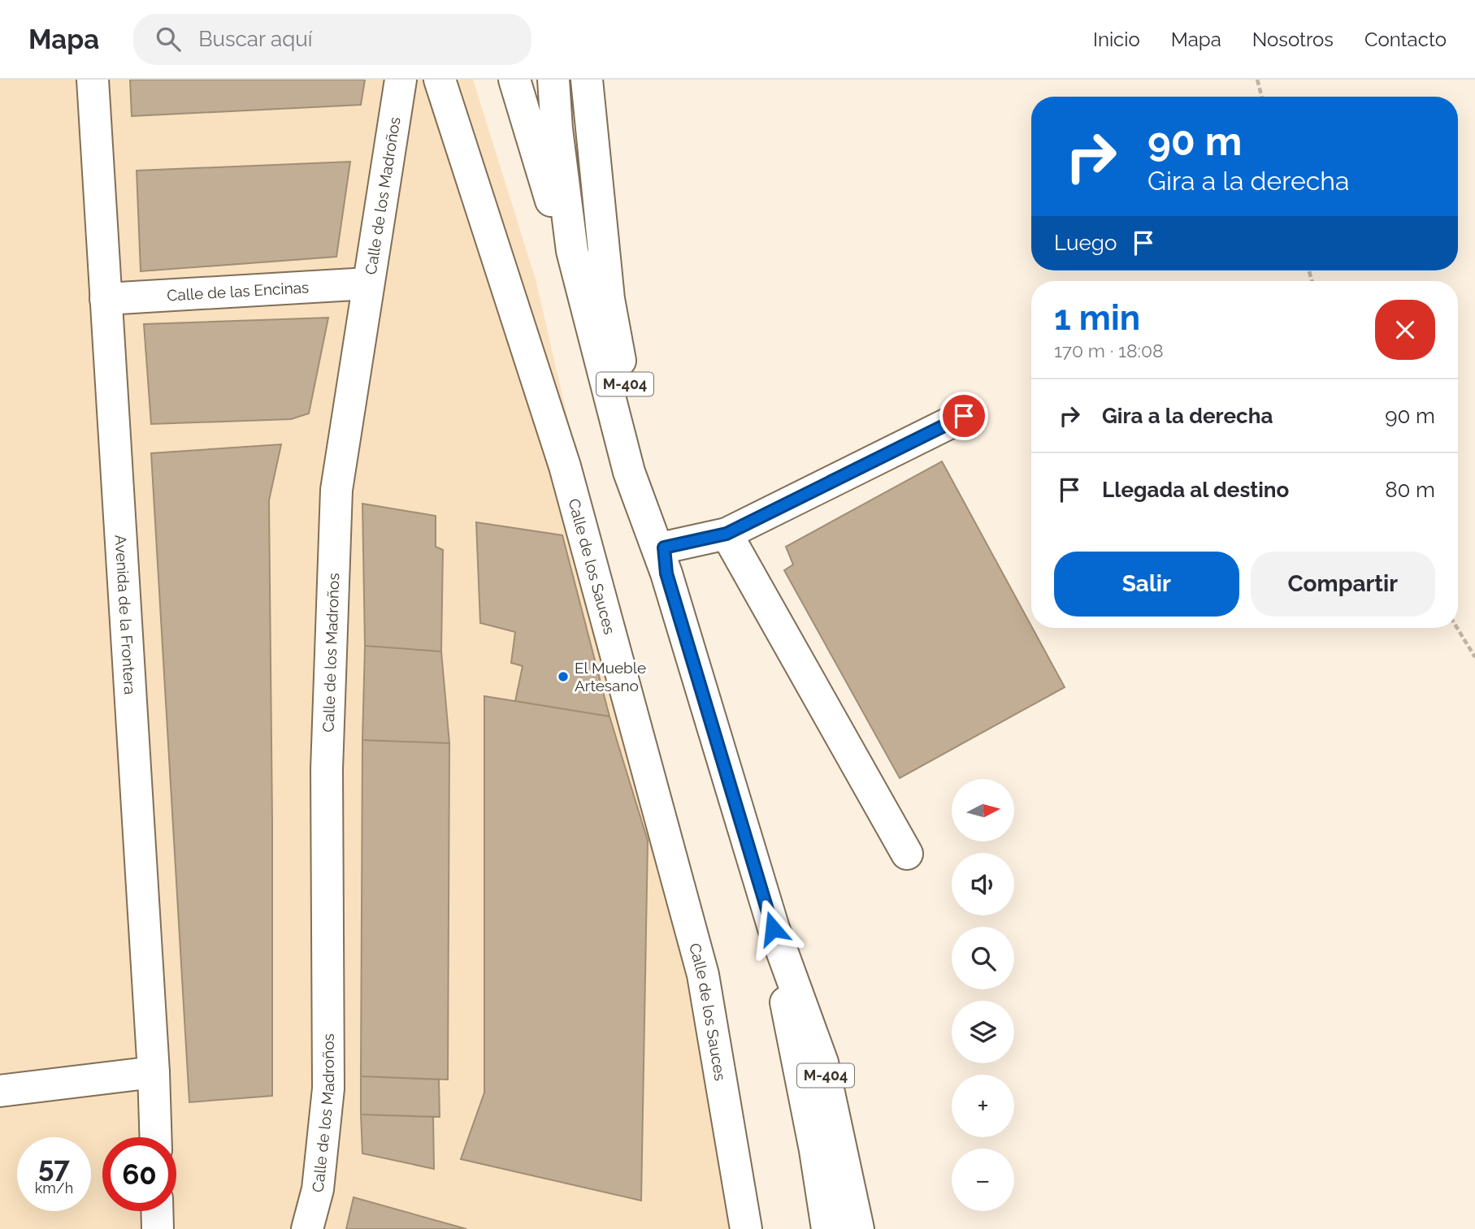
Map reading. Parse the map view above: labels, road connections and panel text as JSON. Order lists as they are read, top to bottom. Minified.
{"streets":{"street":["Calle de los Madroños","Calle de las Encinas","M-404","Calle de los Sauces","Avenida de la Frontera"]},"crossings":[["Calle de los Madroños","Calle de las Encinas"],["Calle de las Encinas","Avenida de la Frontera"]],"places":["El Mueble Artesano"],"north":"right","page":{"header":"Mapa","search":"Buscar aquí","nav":["Inicio","Mapa","Nosotros","Contacto"],"turn":["90 m","Gira a la derecha"],"then":"Luego","heading":["1 min","170 m · 18:08"],"list":[{"name":"Gira a la derecha","value":"90 m"},{"name":"Llegada al destino","value":"80 m"}],"buttons":["Salir","Compartir"],"map_buttons":["+","−"],"speed":"57 km/h","limit":"60"}}
